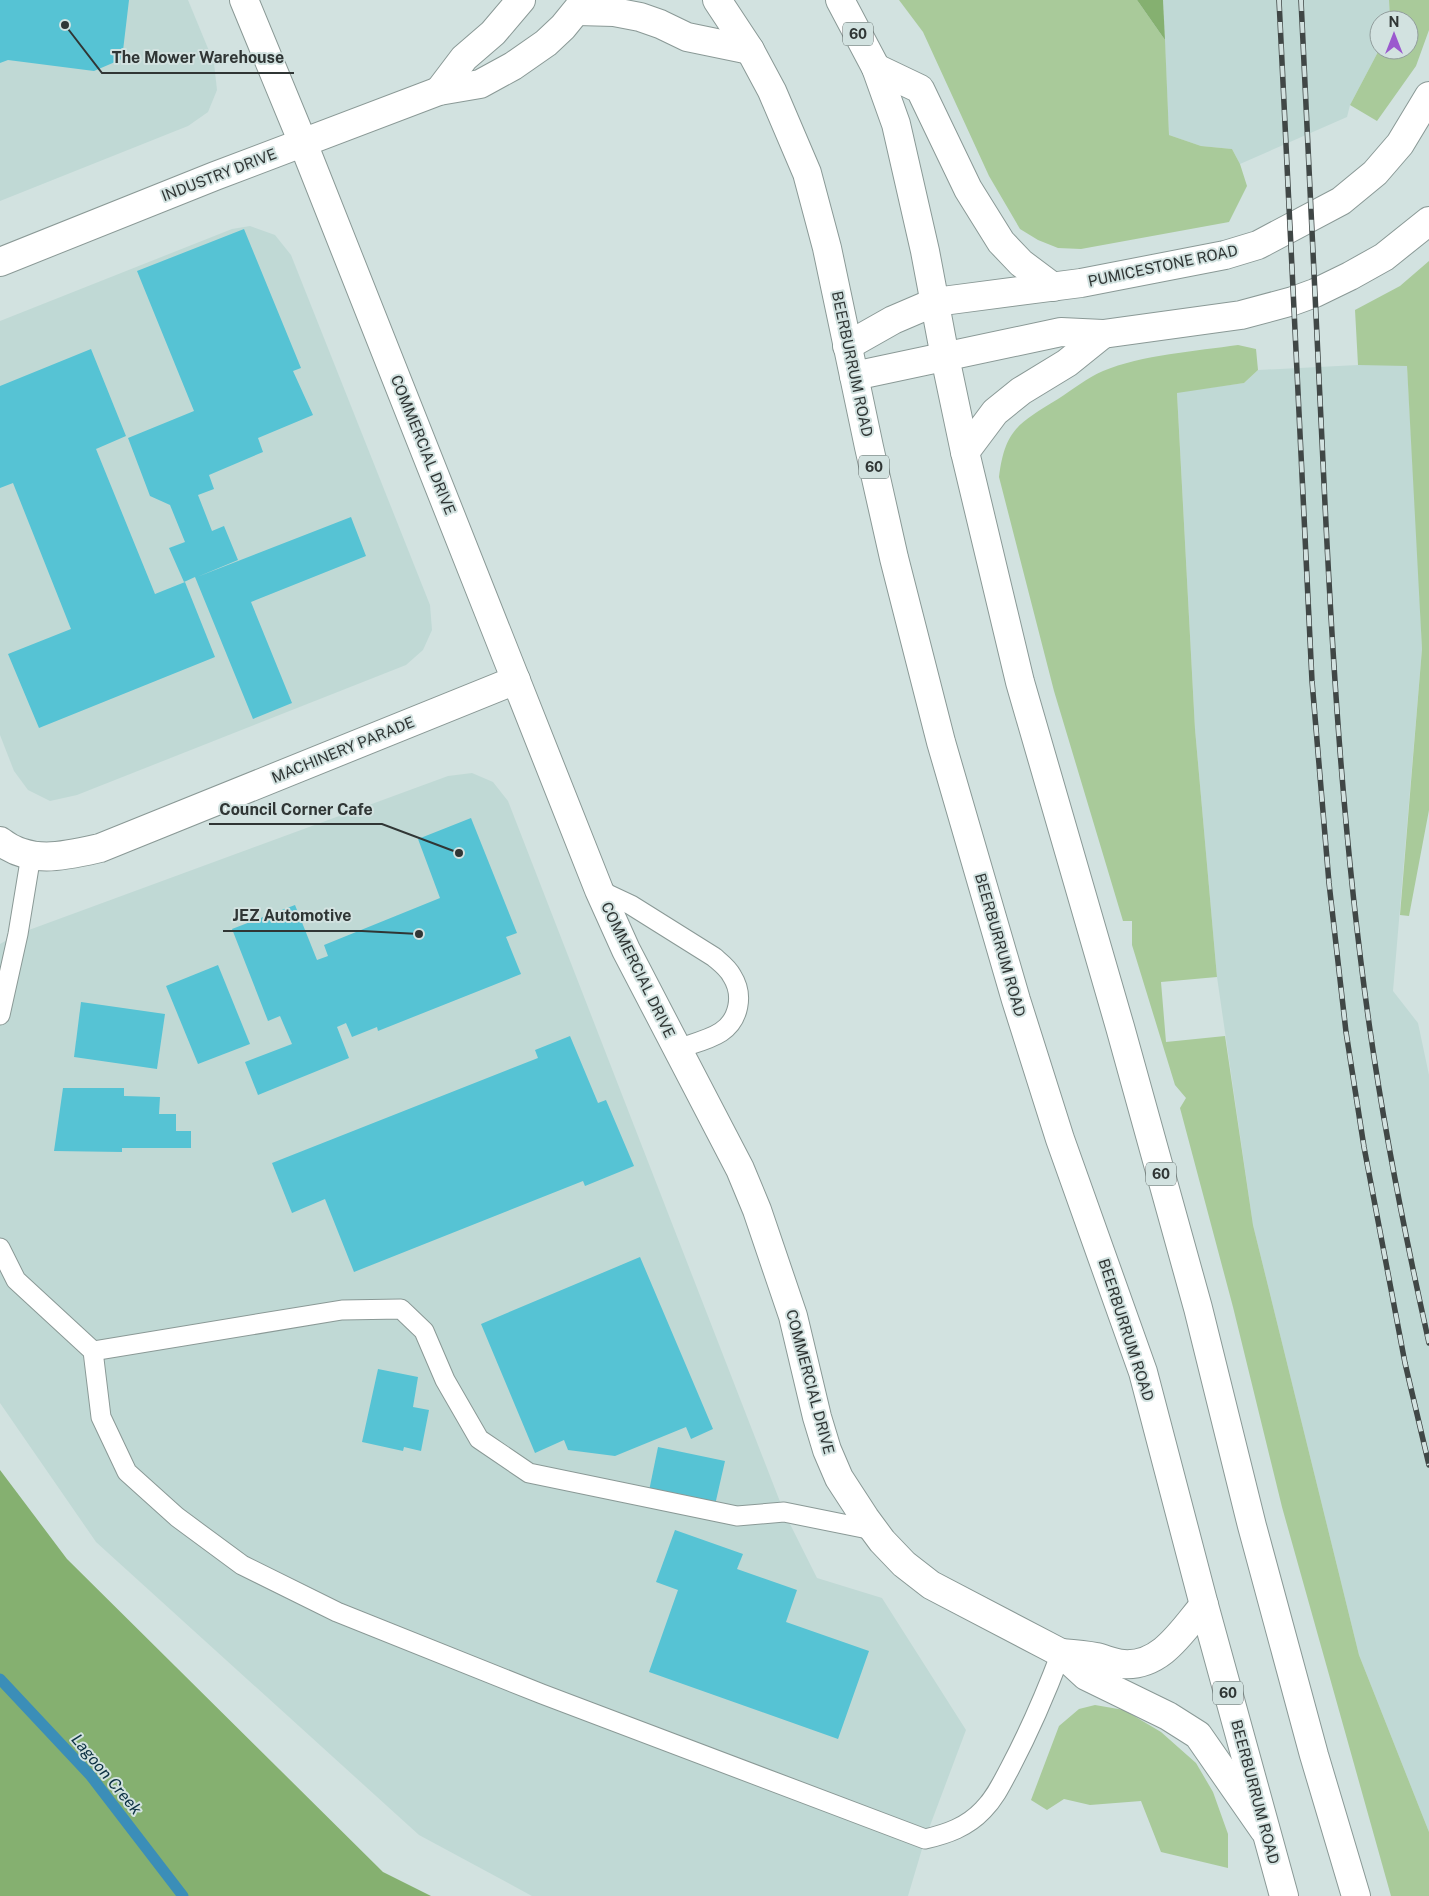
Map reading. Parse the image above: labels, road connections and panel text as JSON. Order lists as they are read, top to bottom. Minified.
{"streets":{"main road":["60","INDUSTRY DRIVE","PUMICESTONE ROAD","BEERBURRUM ROAD","COMMERCIAL DRIVE","MACHINERY PARADE"]},"crossings":[["60","PUMICESTONE ROAD"],["INDUSTRY DRIVE","COMMERCIAL DRIVE"],["PUMICESTONE ROAD","BEERBURRUM ROAD"],["BEERBURRUM ROAD","COMMERCIAL DRIVE"],["COMMERCIAL DRIVE","MACHINERY PARADE"]],"water":["Lagoon Creek"],"places":["The Mower Warehouse","Council Corner Cafe","JEZ Automotive"],"north":"top"}
